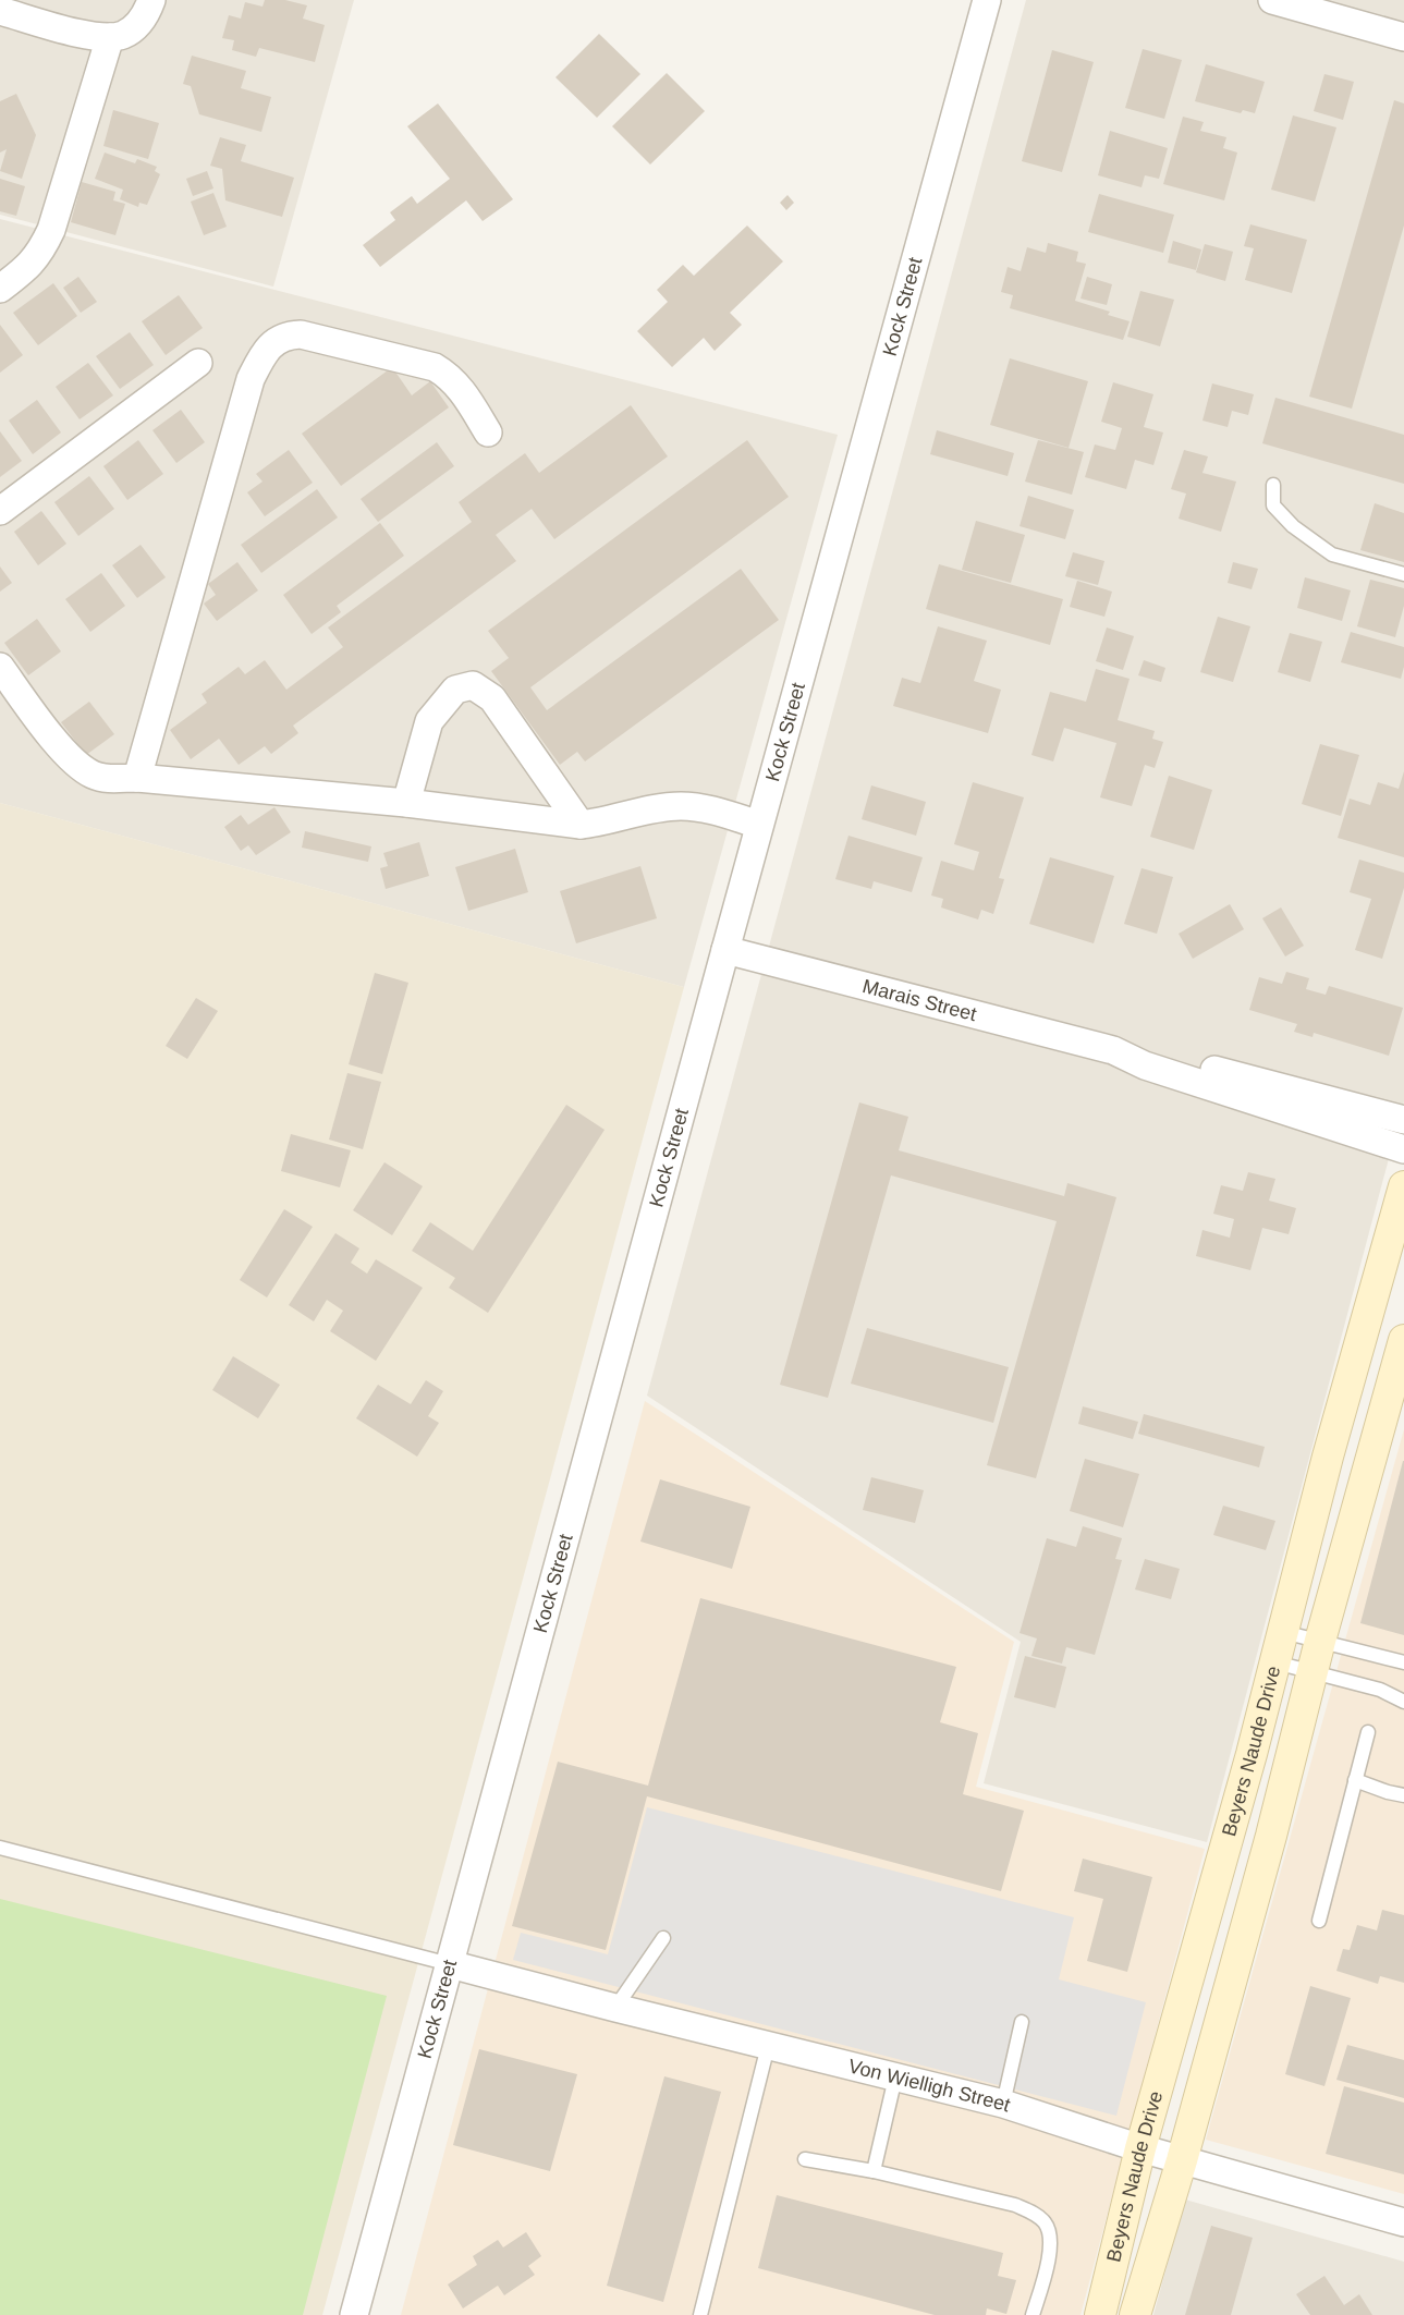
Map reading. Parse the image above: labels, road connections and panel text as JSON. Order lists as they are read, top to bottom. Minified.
{"streets":{"street":["Kock Street","Marais Street","Beyers Naude Drive","Von Wielligh Street"]},"crossings":[["Kock Street","Marais Street"],["Kock Street","Von Wielligh Street"],["Beyers Naude Drive","Von Wielligh Street"]]}
